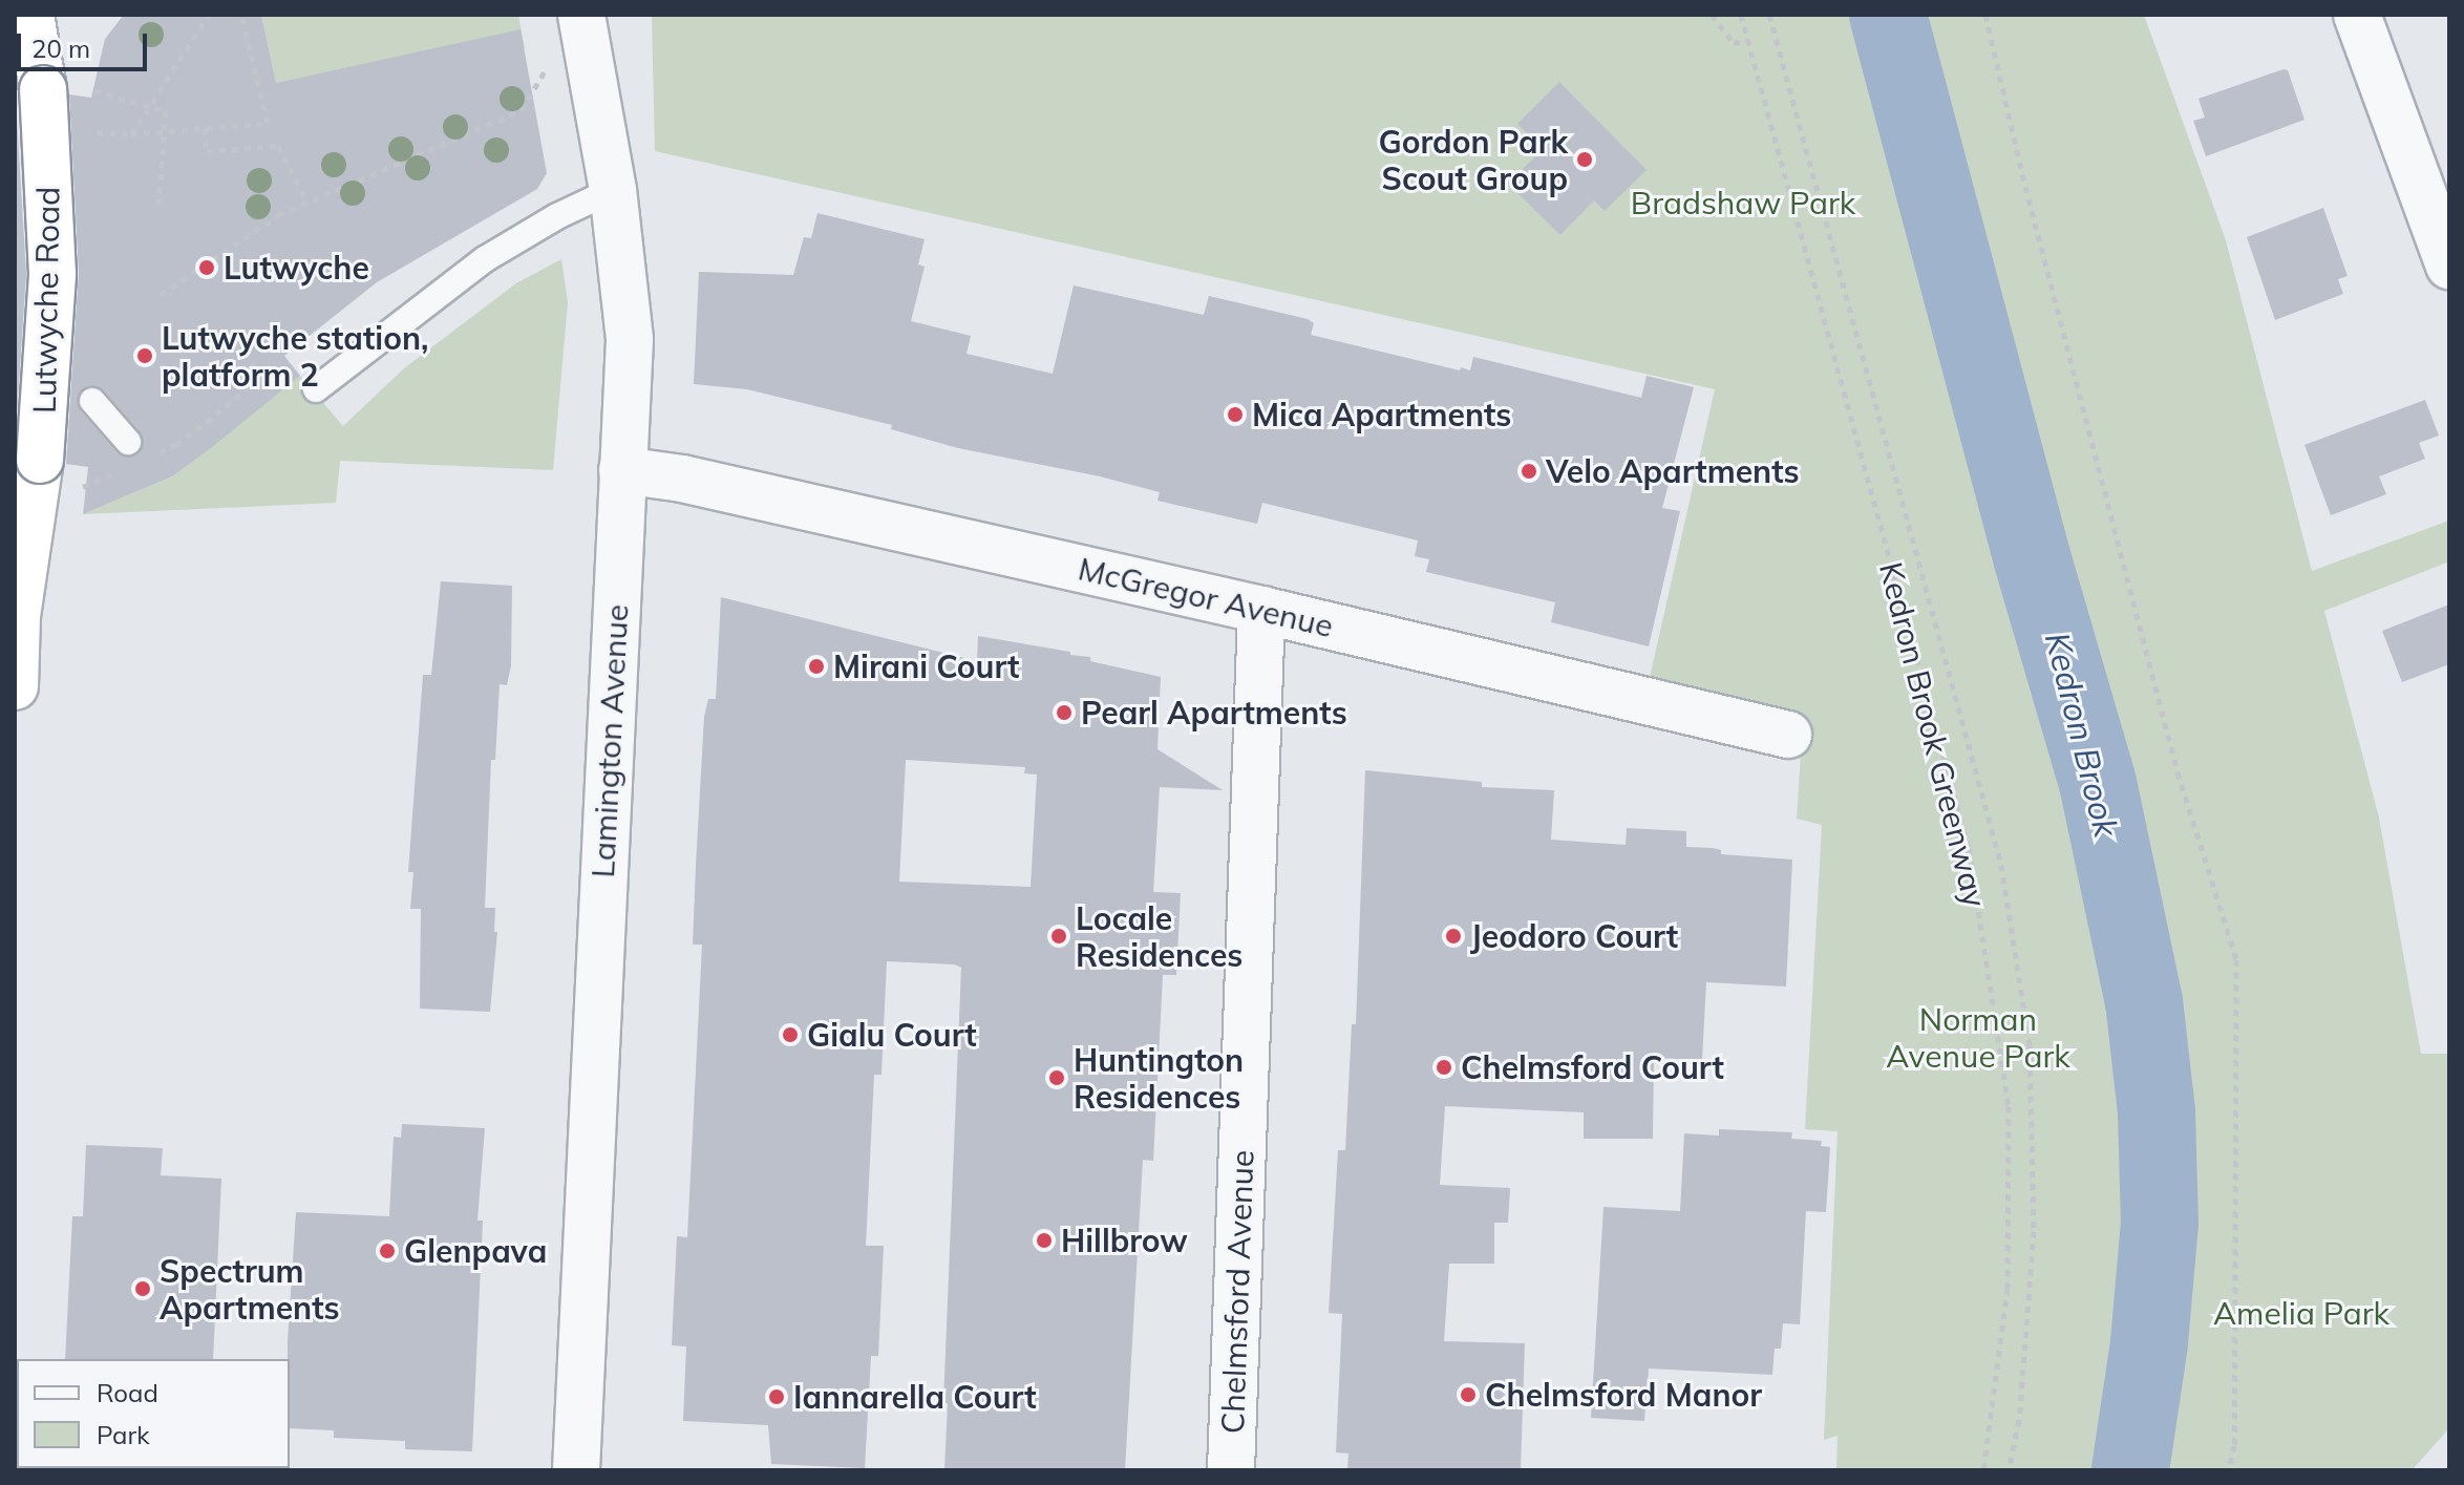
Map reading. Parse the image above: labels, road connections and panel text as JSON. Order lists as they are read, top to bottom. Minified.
{"streets":{"highway":["Lutwyche Road"],"street":["McGregor Avenue","Lamington Avenue","Chelmsford Avenue"],"path":["Kedron Brook Greenway"]},"crossings":[["McGregor Avenue","Lamington Avenue"],["McGregor Avenue","Chelmsford Avenue"]],"water":["Kedron Brook"],"parks":["Bradshaw Park","Norman Avenue Park","Amelia Park"],"places":["Gordon Park Scout Group","Lutwyche","Lutwyche station, platform 2","Mica Apartments","Velo Apartments","Mirani Court","Pearl Apartments","Locale Residences","Jeodoro Court","Gialu Court","Chelmsford Court","Huntington Residences","Hillbrow","Glenpava","Spectrum Apartments","Chelmsford Manor","Iannarella Court"],"legend":["Road","Park"],"scale_bar":"20 m"}
